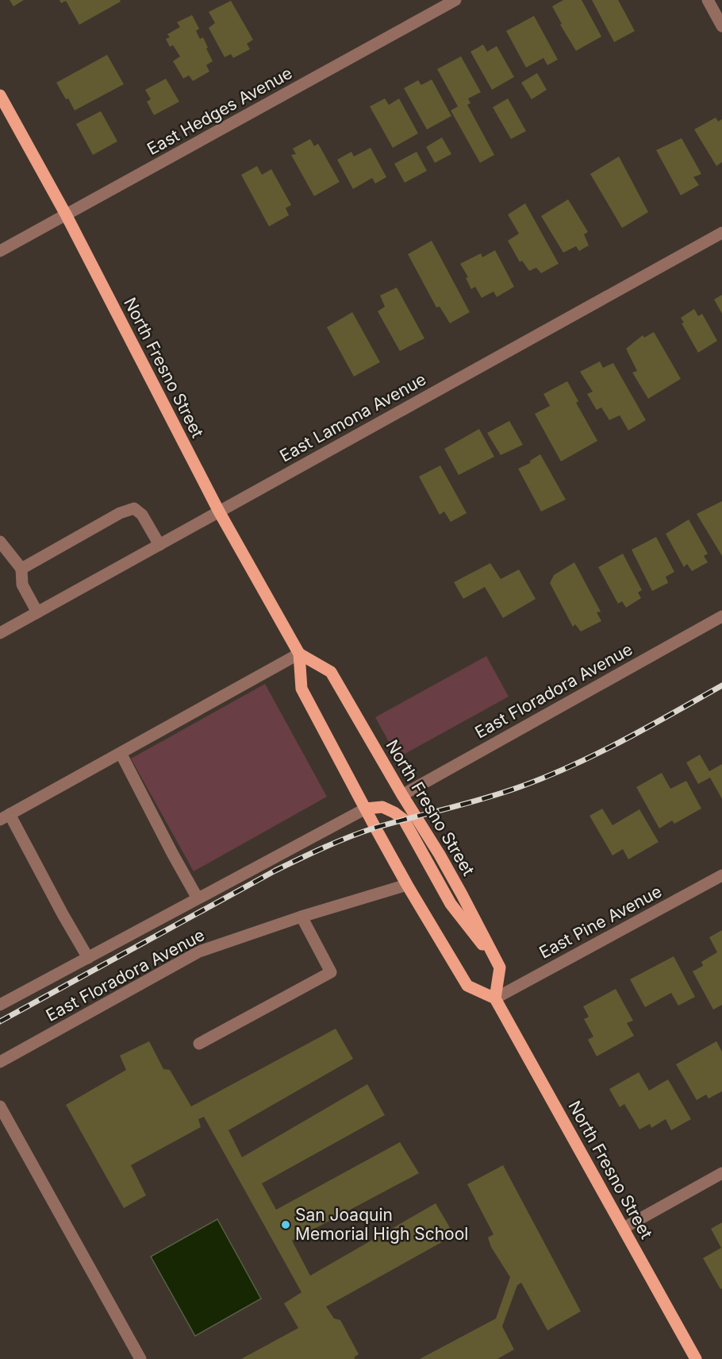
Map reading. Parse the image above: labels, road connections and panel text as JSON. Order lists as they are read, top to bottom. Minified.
{"streets":{"main road":["North Fresno Street"],"street":["East Hedges Avenue","East Lamona Avenue","East Floradora Avenue","East Pine Avenue"]},"crossings":[["East Hedges Avenue","North Fresno Street"],["North Fresno Street","East Lamona Avenue"],["North Fresno Street","East Floradora Avenue"],["North Fresno Street","East Pine Avenue"]],"places":["San Joaquin Memorial High School"]}
